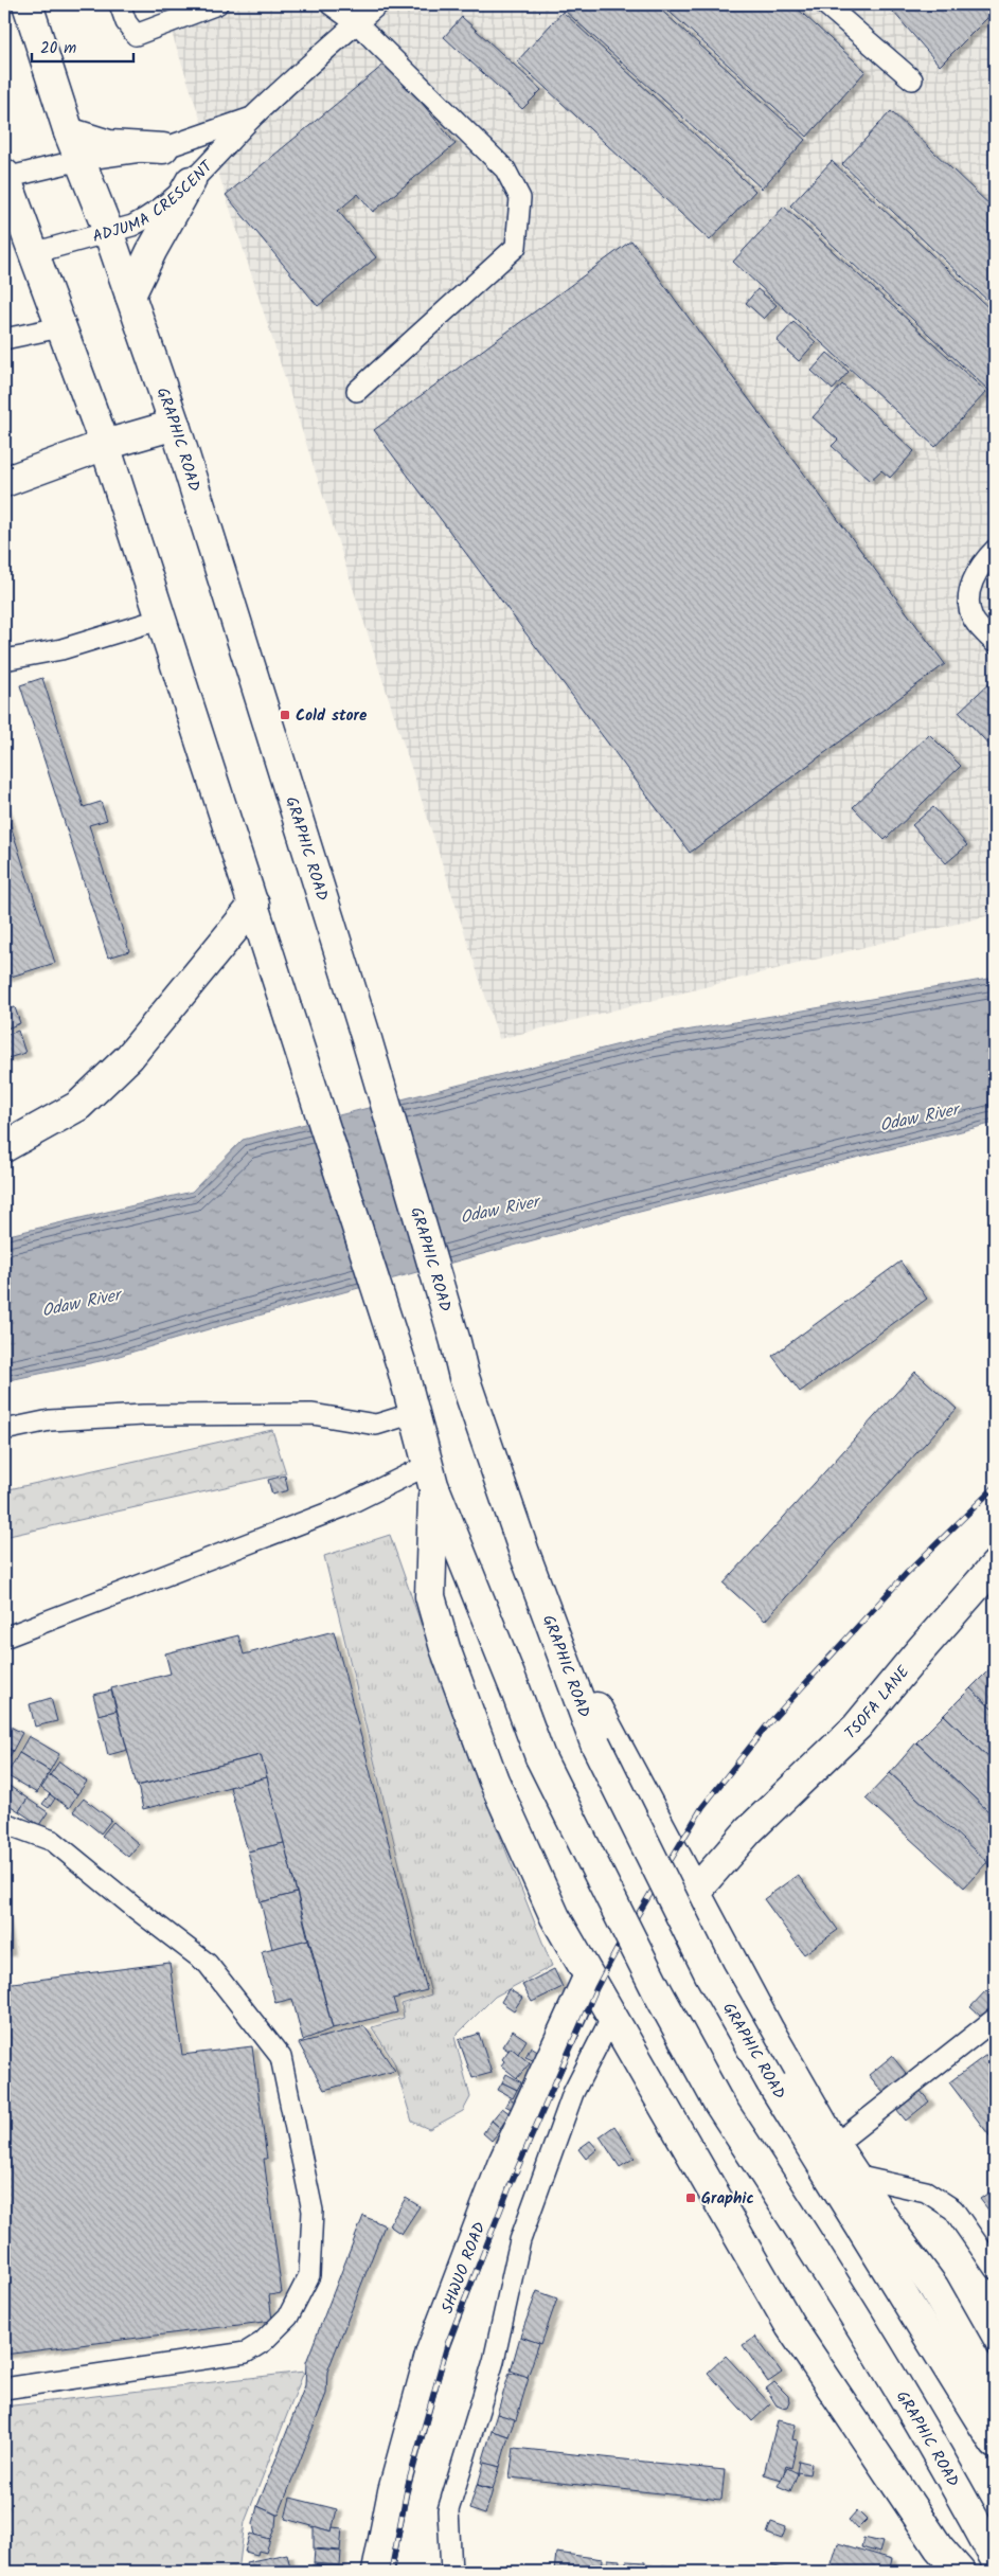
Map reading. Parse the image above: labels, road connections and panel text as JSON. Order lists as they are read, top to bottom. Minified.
{"streets":{"main road":["GRAPHIC ROAD","TSOFA LANE","SHWUO ROAD"],"lane":["ADJUMA CRESCENT"]},"crossings":[["ADJUMA CRESCENT","GRAPHIC ROAD"]],"water":["Odaw River"],"places":{"transit":["Cold store","Graphic"]},"scale_bar":"20 m"}
